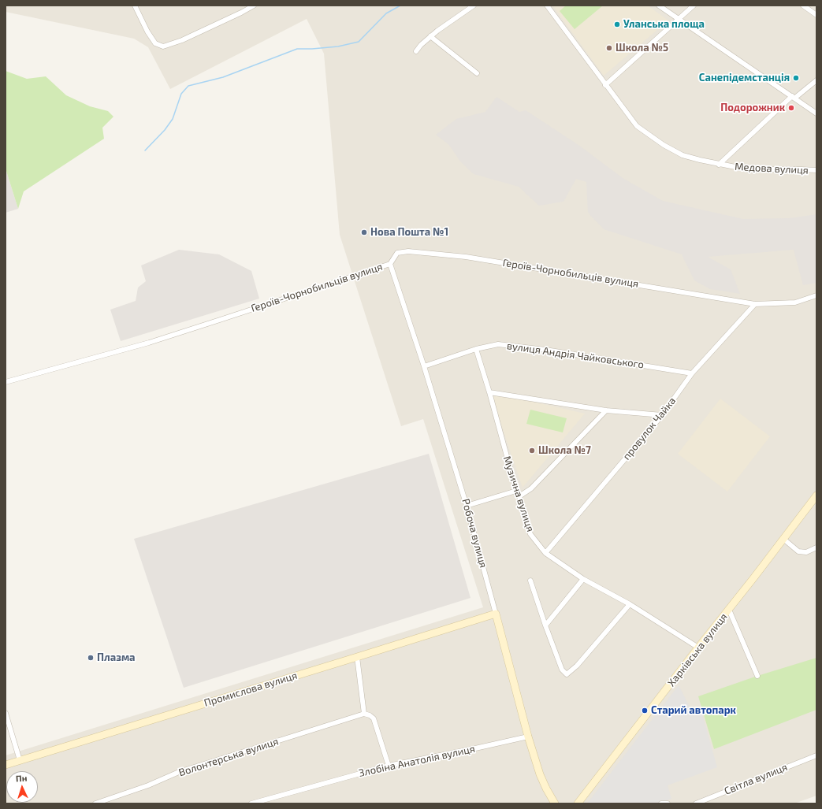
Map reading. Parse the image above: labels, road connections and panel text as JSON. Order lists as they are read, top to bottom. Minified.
{"streets":{"street":["Медова вулиця","Героїв-Чорнобильців вулиця","вулиця Андрія Чайковського","провулок Чайка","Музична вулиця","Робоча вулиця","Харківська вулиця","Промислова вулиця","Волонтерська вулиця","Злобіна Анатолія вулиця","Світла вулиця"]},"crossings":[["Героїв-Чорнобильців вулиця","провулок Чайка"],["Героїв-Чорнобильців вулиця","Робоча вулиця"],["вулиця Андрія Чайковського","провулок Чайка"],["вулиця Андрія Чайковського","Музична вулиця"],["вулиця Андрія Чайковського","Робоча вулиця"],["провулок Чайка","Музична вулиця"],["Музична вулиця","Харківська вулиця"],["Робоча вулиця","Промислова вулиця"],["Робоча вулиця","Злобіна Анатолія вулиця"]],"places":["Уланська площа","Школа №5","Санепідемстанція","Подорожник","Нова Пошта №1","Школа №7","Плазма","Старий автопарк"],"north":"top"}
